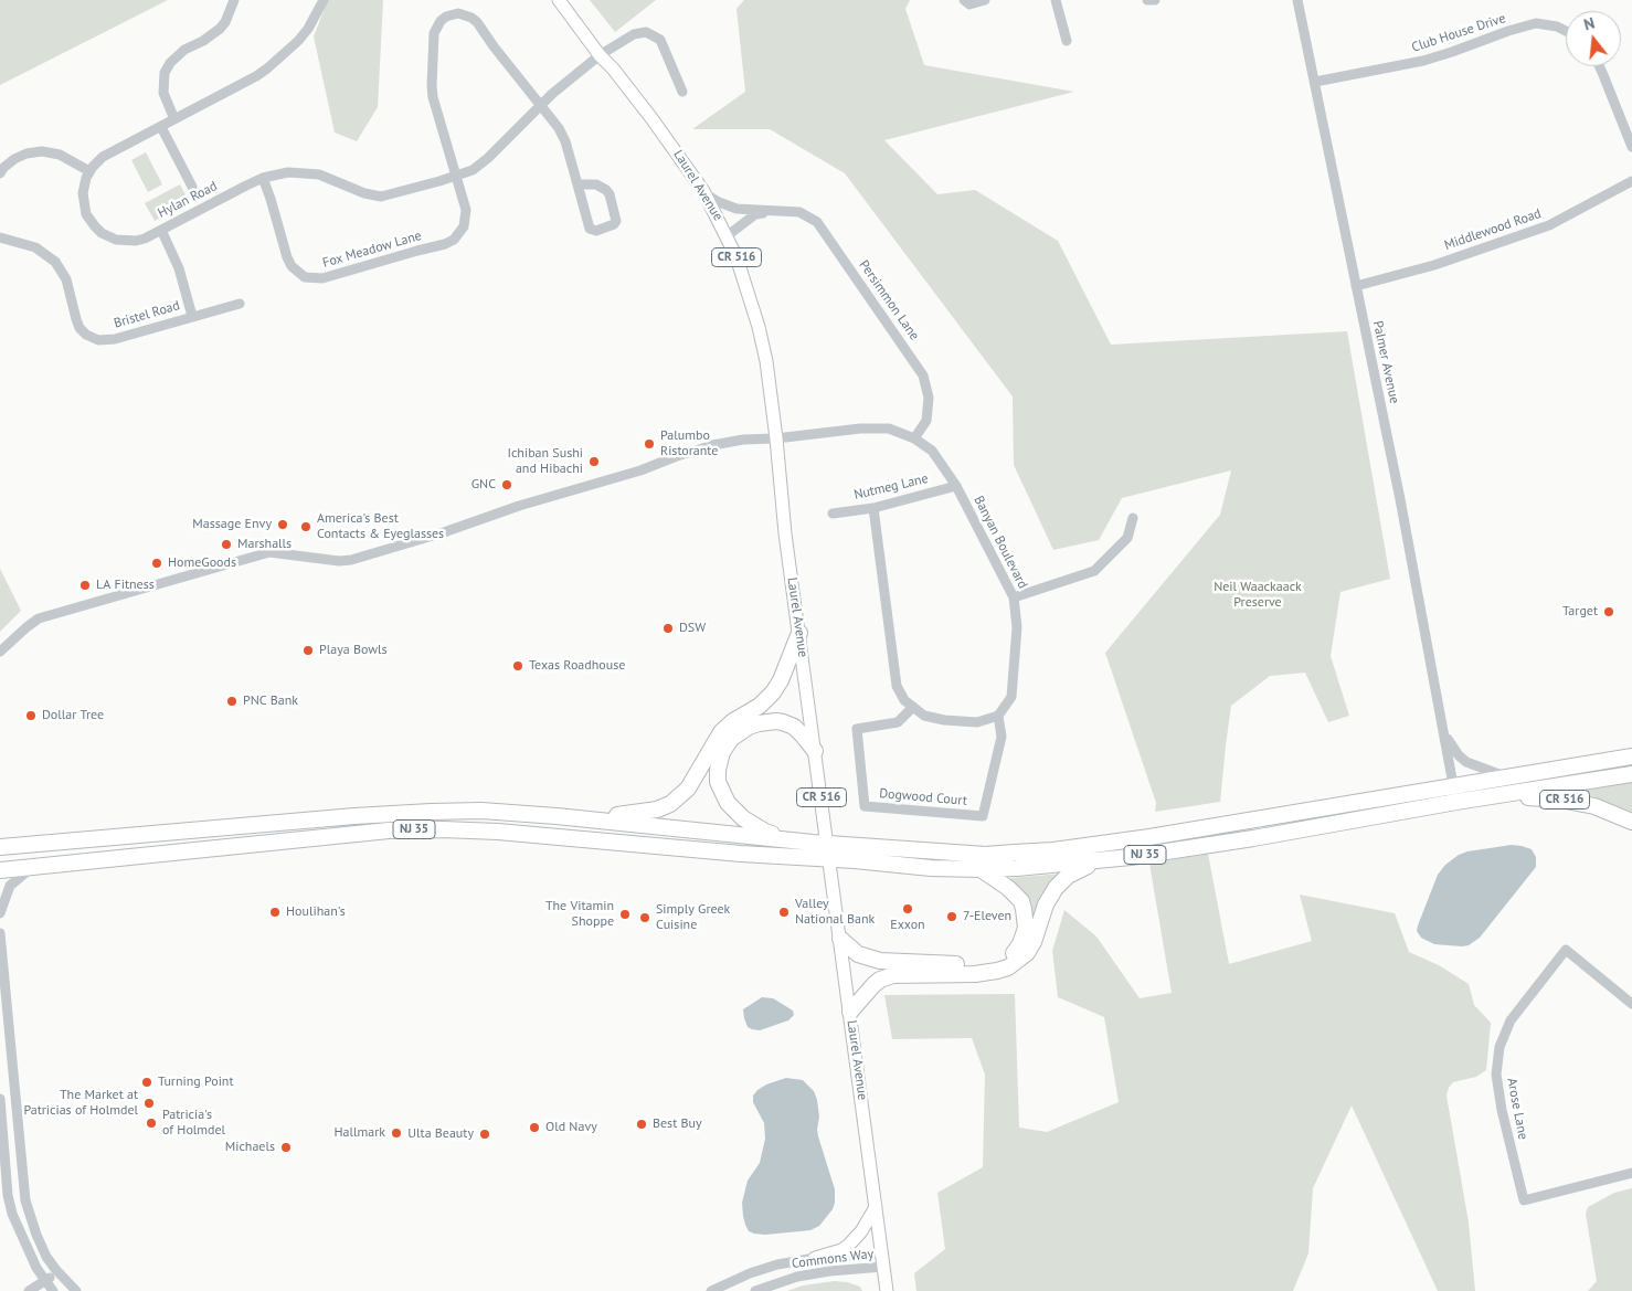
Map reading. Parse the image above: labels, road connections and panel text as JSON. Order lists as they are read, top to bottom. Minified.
{"streets":{"highway":["CR 516","NJ 35"],"main road":["Laurel Avenue"],"street":["Club House Drive","Hylan Road","Middlewood Road","Fox Meadow Lane","Persimmon Lane","Bristel Road","Palmer Avenue","Nutmeg Lane","Banyan Boulevard","Dogwood Court","Arose Lane","Commons Way"]},"crossings":[["Club House Drive","Palmer Avenue"],["Laurel Avenue","Hylan Road"],["Laurel Avenue","Persimmon Lane"],["Laurel Avenue","Banyan Boulevard"],["Laurel Avenue","NJ 35"],["Laurel Avenue","Commons Way"],["Hylan Road","Fox Meadow Lane"],["Hylan Road","Bristel Road"],["Middlewood Road","Palmer Avenue"],["CR 516","NJ 35"],["Persimmon Lane","Banyan Boulevard"],["Palmer Avenue","NJ 35"],["Nutmeg Lane","Banyan Boulevard"],["Banyan Boulevard","Dogwood Court"]],"parks":["Neil Waackaack Preserve"],"places":["Palumbo Ristorante","Ichiban Sushi and Hibachi","GNC","Massage Envy","America's Best Contacts & Eyeglasses","Marshalls","HomeGoods","LA Fitness","Target","DSW","Playa Bowls","Texas Roadhouse","PNC Bank","Dollar Tree","Exxon","Houlihan's","Valley National Bank","The Vitamin Shoppe","7-Eleven","Simply Greek Cuisine","Turning Point","The Market at Patricias of Holmdel","Patricia's of Holmdel","Best Buy","Old Navy","Hallmark","Ulta Beauty","Michaels"],"north":"top"}
